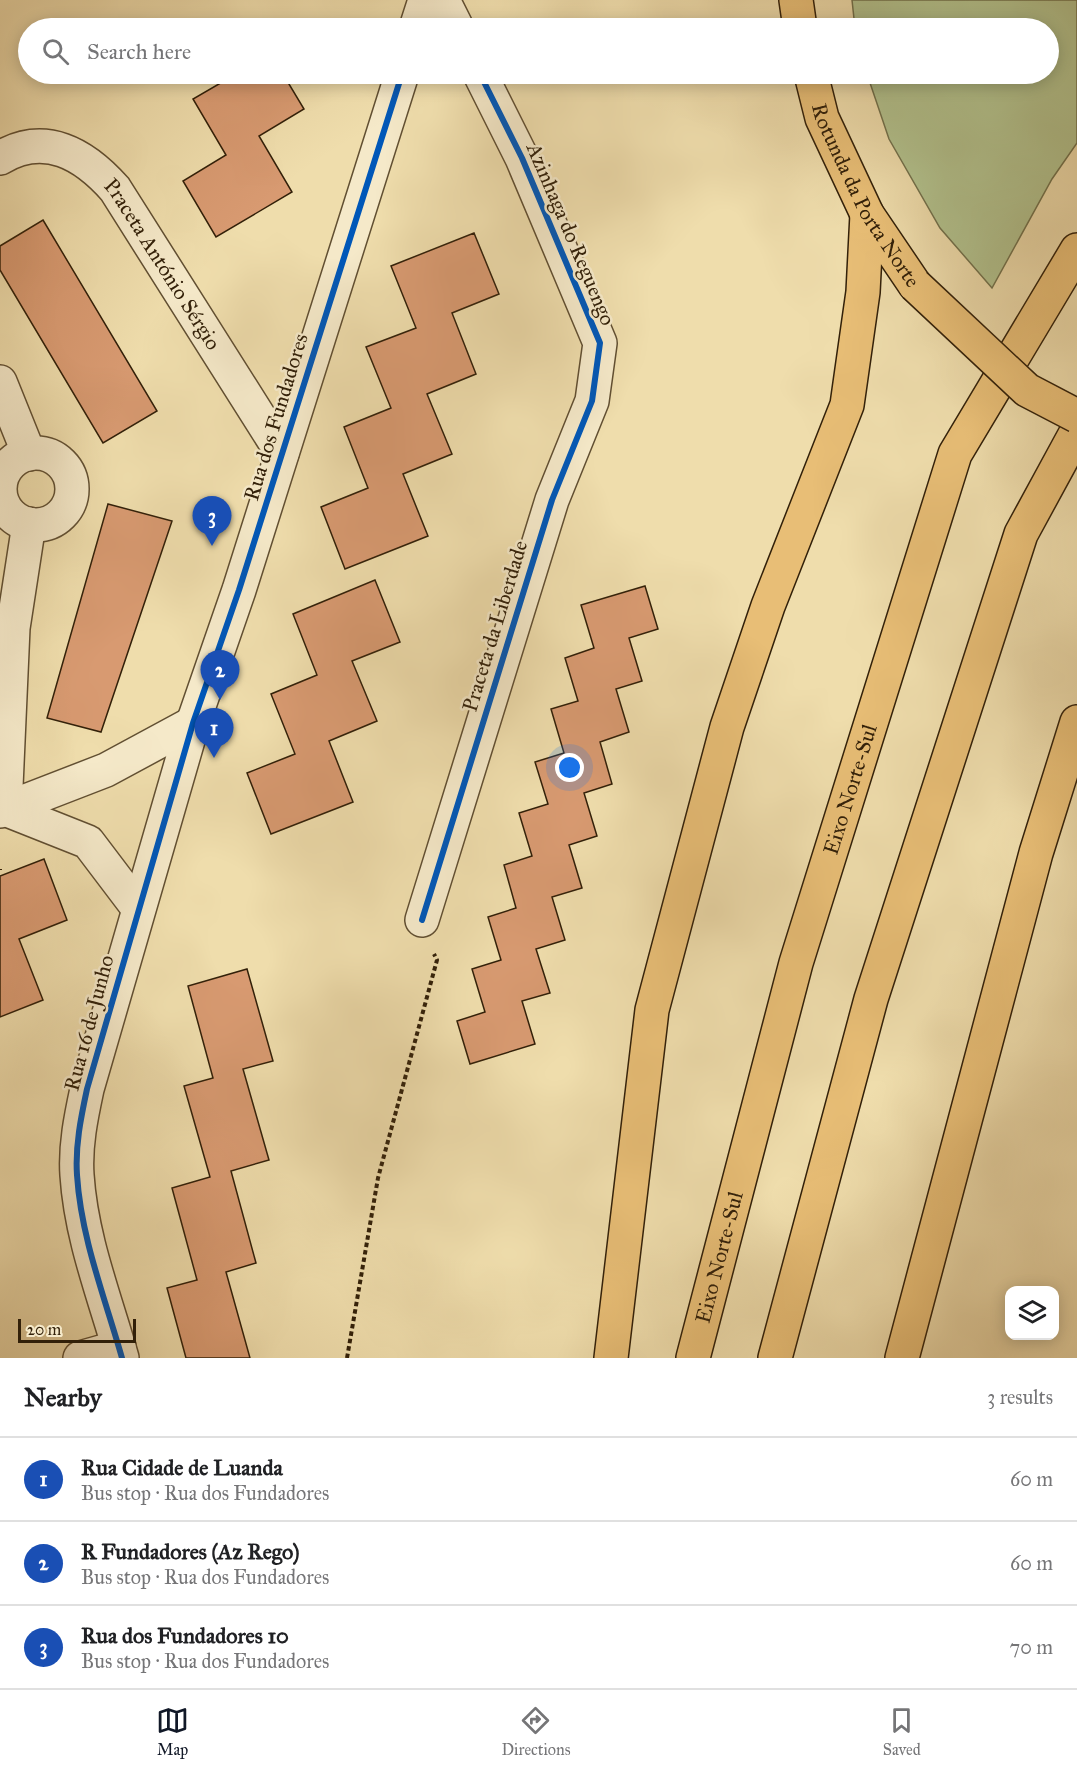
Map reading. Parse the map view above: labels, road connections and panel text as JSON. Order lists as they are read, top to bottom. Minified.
{"streets":{"main road":["Rotunda da Porta Norte","Eixo Norte-Sul"],"street":["Azinhaga do Reguengo","Praceta António Sérgio","Rua dos Fundadores","Praceta da Liberdade","Rua 16 de Junho"]},"crossings":[["Azinhaga do Reguengo","Praceta da Liberdade"],["Praceta António Sérgio","Rua dos Fundadores"],["Rua dos Fundadores","Rua 16 de Junho"]],"scale_bar":"20 m","page":{"search":"Search here","pins":["3","2","1"],"scale":"20 m","heading":["Nearby","3 results"],"list":[{"mark":"1","name":"Rua Cidade de Luanda","note":"Bus stop · Rua dos Fundadores","value":"60 m"},{"mark":"2","name":"R Fundadores (Az Rego)","note":"Bus stop · Rua dos Fundadores","value":"60 m"},{"mark":"3","name":"Rua dos Fundadores 10","note":"Bus stop · Rua dos Fundadores","value":"70 m"}],"nav":["Map","Directions","Saved"]}}
